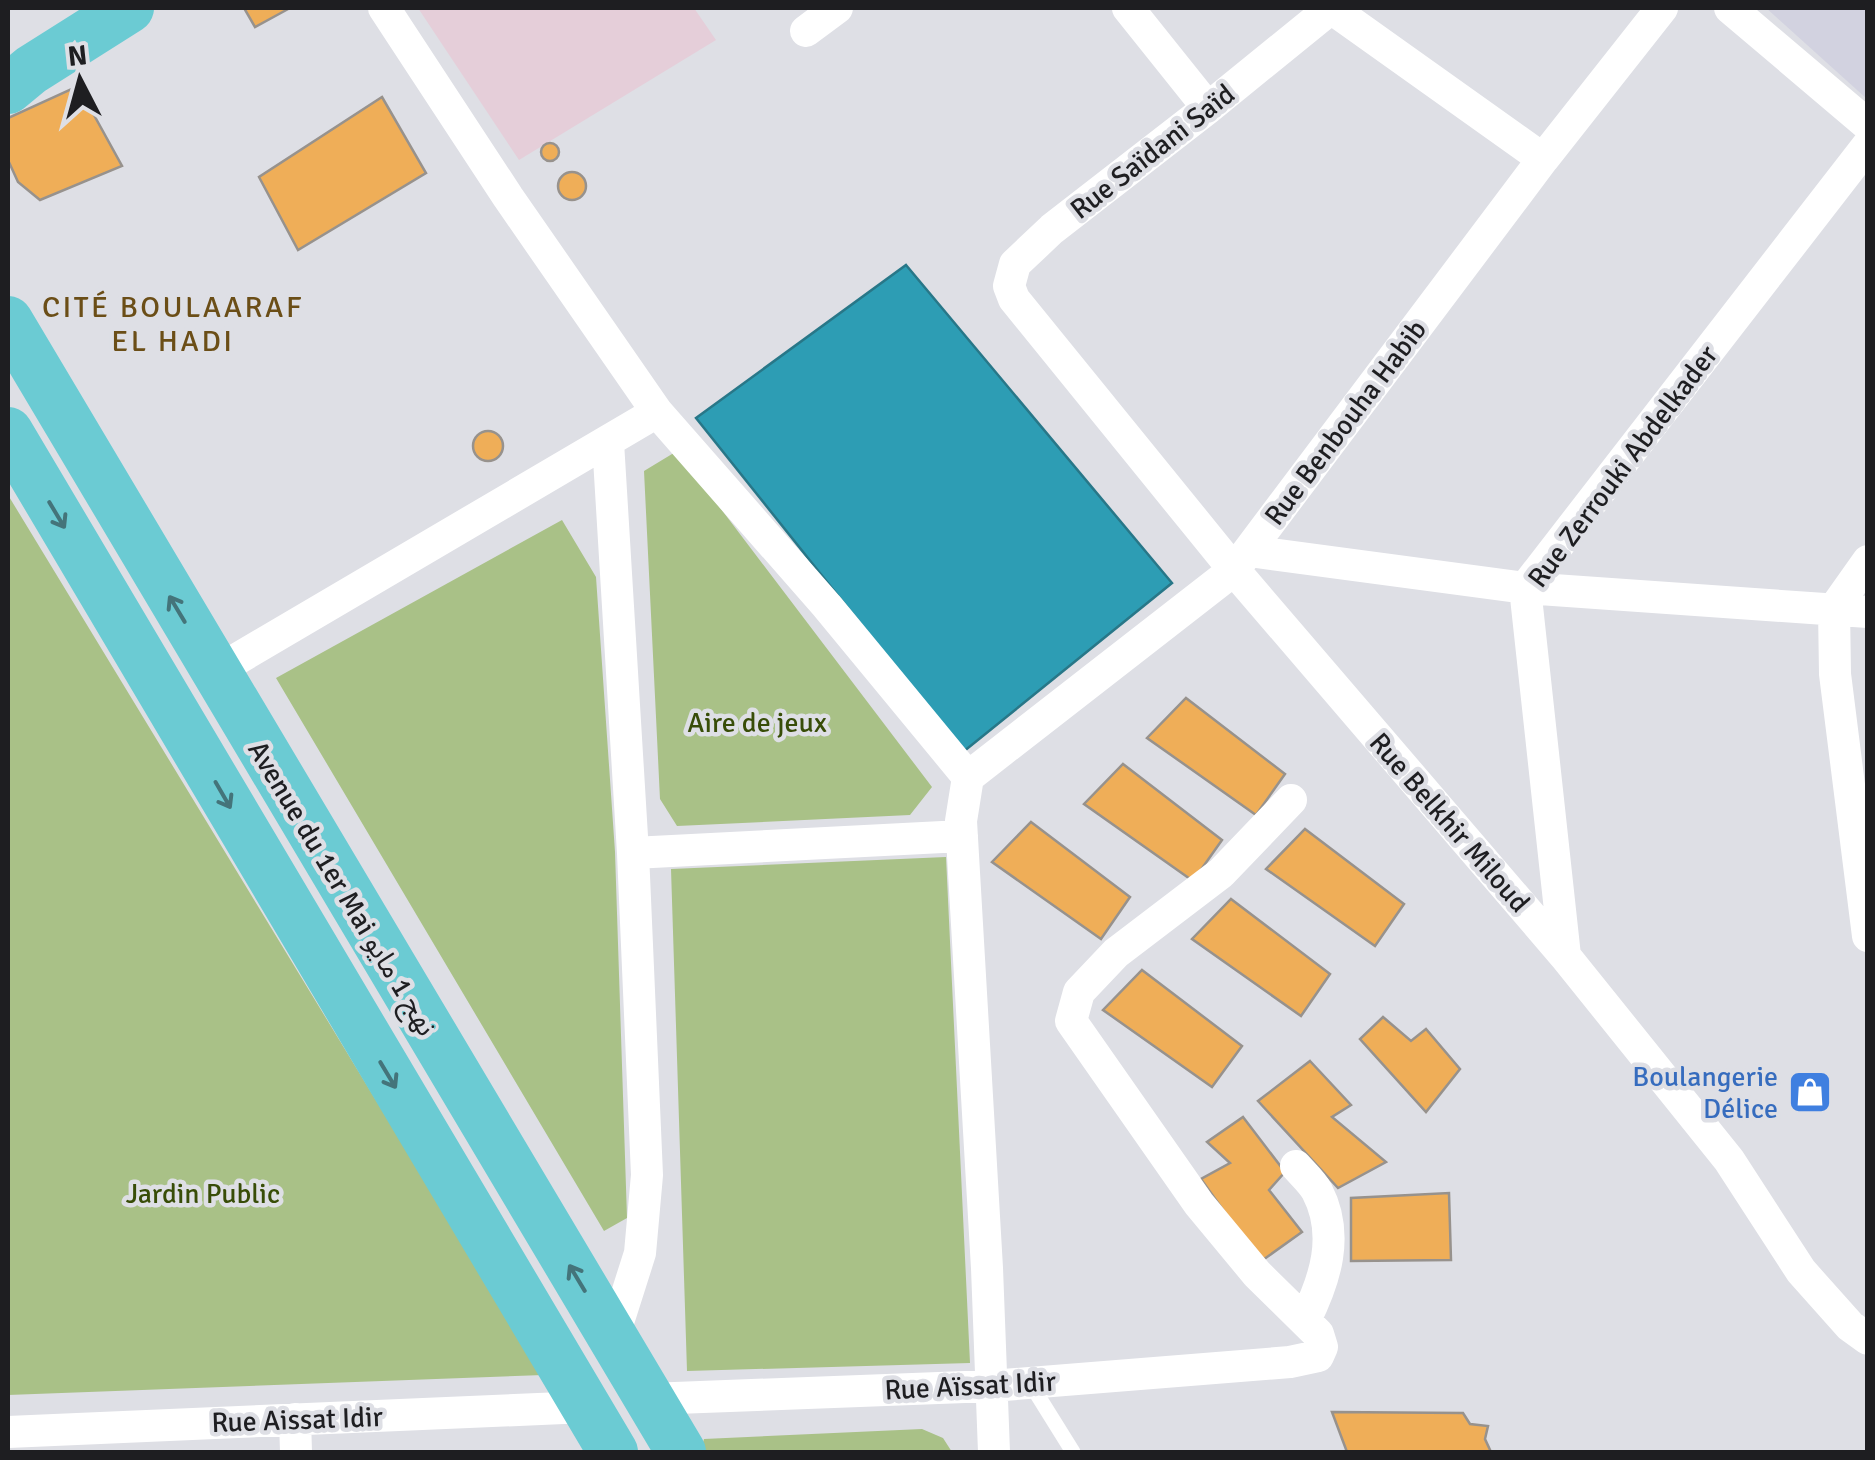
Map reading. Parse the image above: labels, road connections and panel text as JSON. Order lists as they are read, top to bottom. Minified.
{"streets":{"main road":["Avenue du 1er Mai نهج 1 مايو"],"street":["Rue Saïdani Saïd","Rue Benbouha Habib","Rue Zerrouki Abdelkader","Rue Belkhir Miloud","Rue Aïssat Idir","Rue Aissat Idir"]},"crossings":[["Rue Saïdani Saïd","Rue Belkhir Miloud"],["Rue Benbouha Habib","Rue Belkhir Miloud"],["Rue Zerrouki Abdelkader","Rue Belkhir Miloud"],["Avenue du 1er Mai نهج 1 مايو","Rue Aïssat Idir"],["Avenue du 1er Mai نهج 1 مايو","Rue Aissat Idir"]],"districts":["CITÉ BOULAARAF EL HADI"],"parks":["Aire de jeux","Jardin Public"],"places":{"shop":["Boulangerie Délice"]},"north":"top"}
